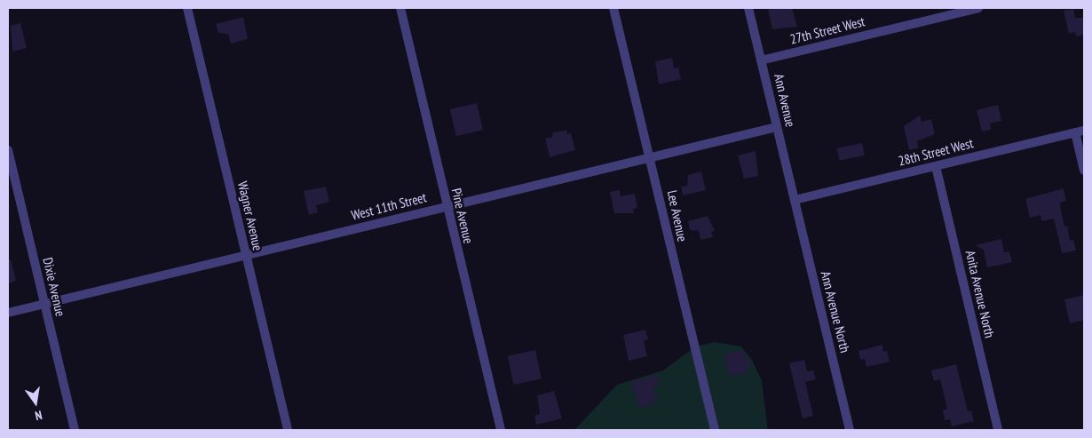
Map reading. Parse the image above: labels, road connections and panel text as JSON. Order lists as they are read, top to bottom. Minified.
{"streets":{"street":["27th Street West","Ann Avenue","28th Street West","West 11th Street","Wagner Avenue","Pine Avenue","Lee Avenue","Dixie Avenue","Anita Avenue North","Ann Avenue North"]},"crossings":[["27th Street West","Ann Avenue"],["Ann Avenue","28th Street West"],["Ann Avenue","West 11th Street"],["Ann Avenue","Ann Avenue North"],["28th Street West","Anita Avenue North"],["28th Street West","Ann Avenue North"],["West 11th Street","Wagner Avenue"],["West 11th Street","Pine Avenue"],["West 11th Street","Lee Avenue"],["West 11th Street","Dixie Avenue"]],"north":"bottom"}
